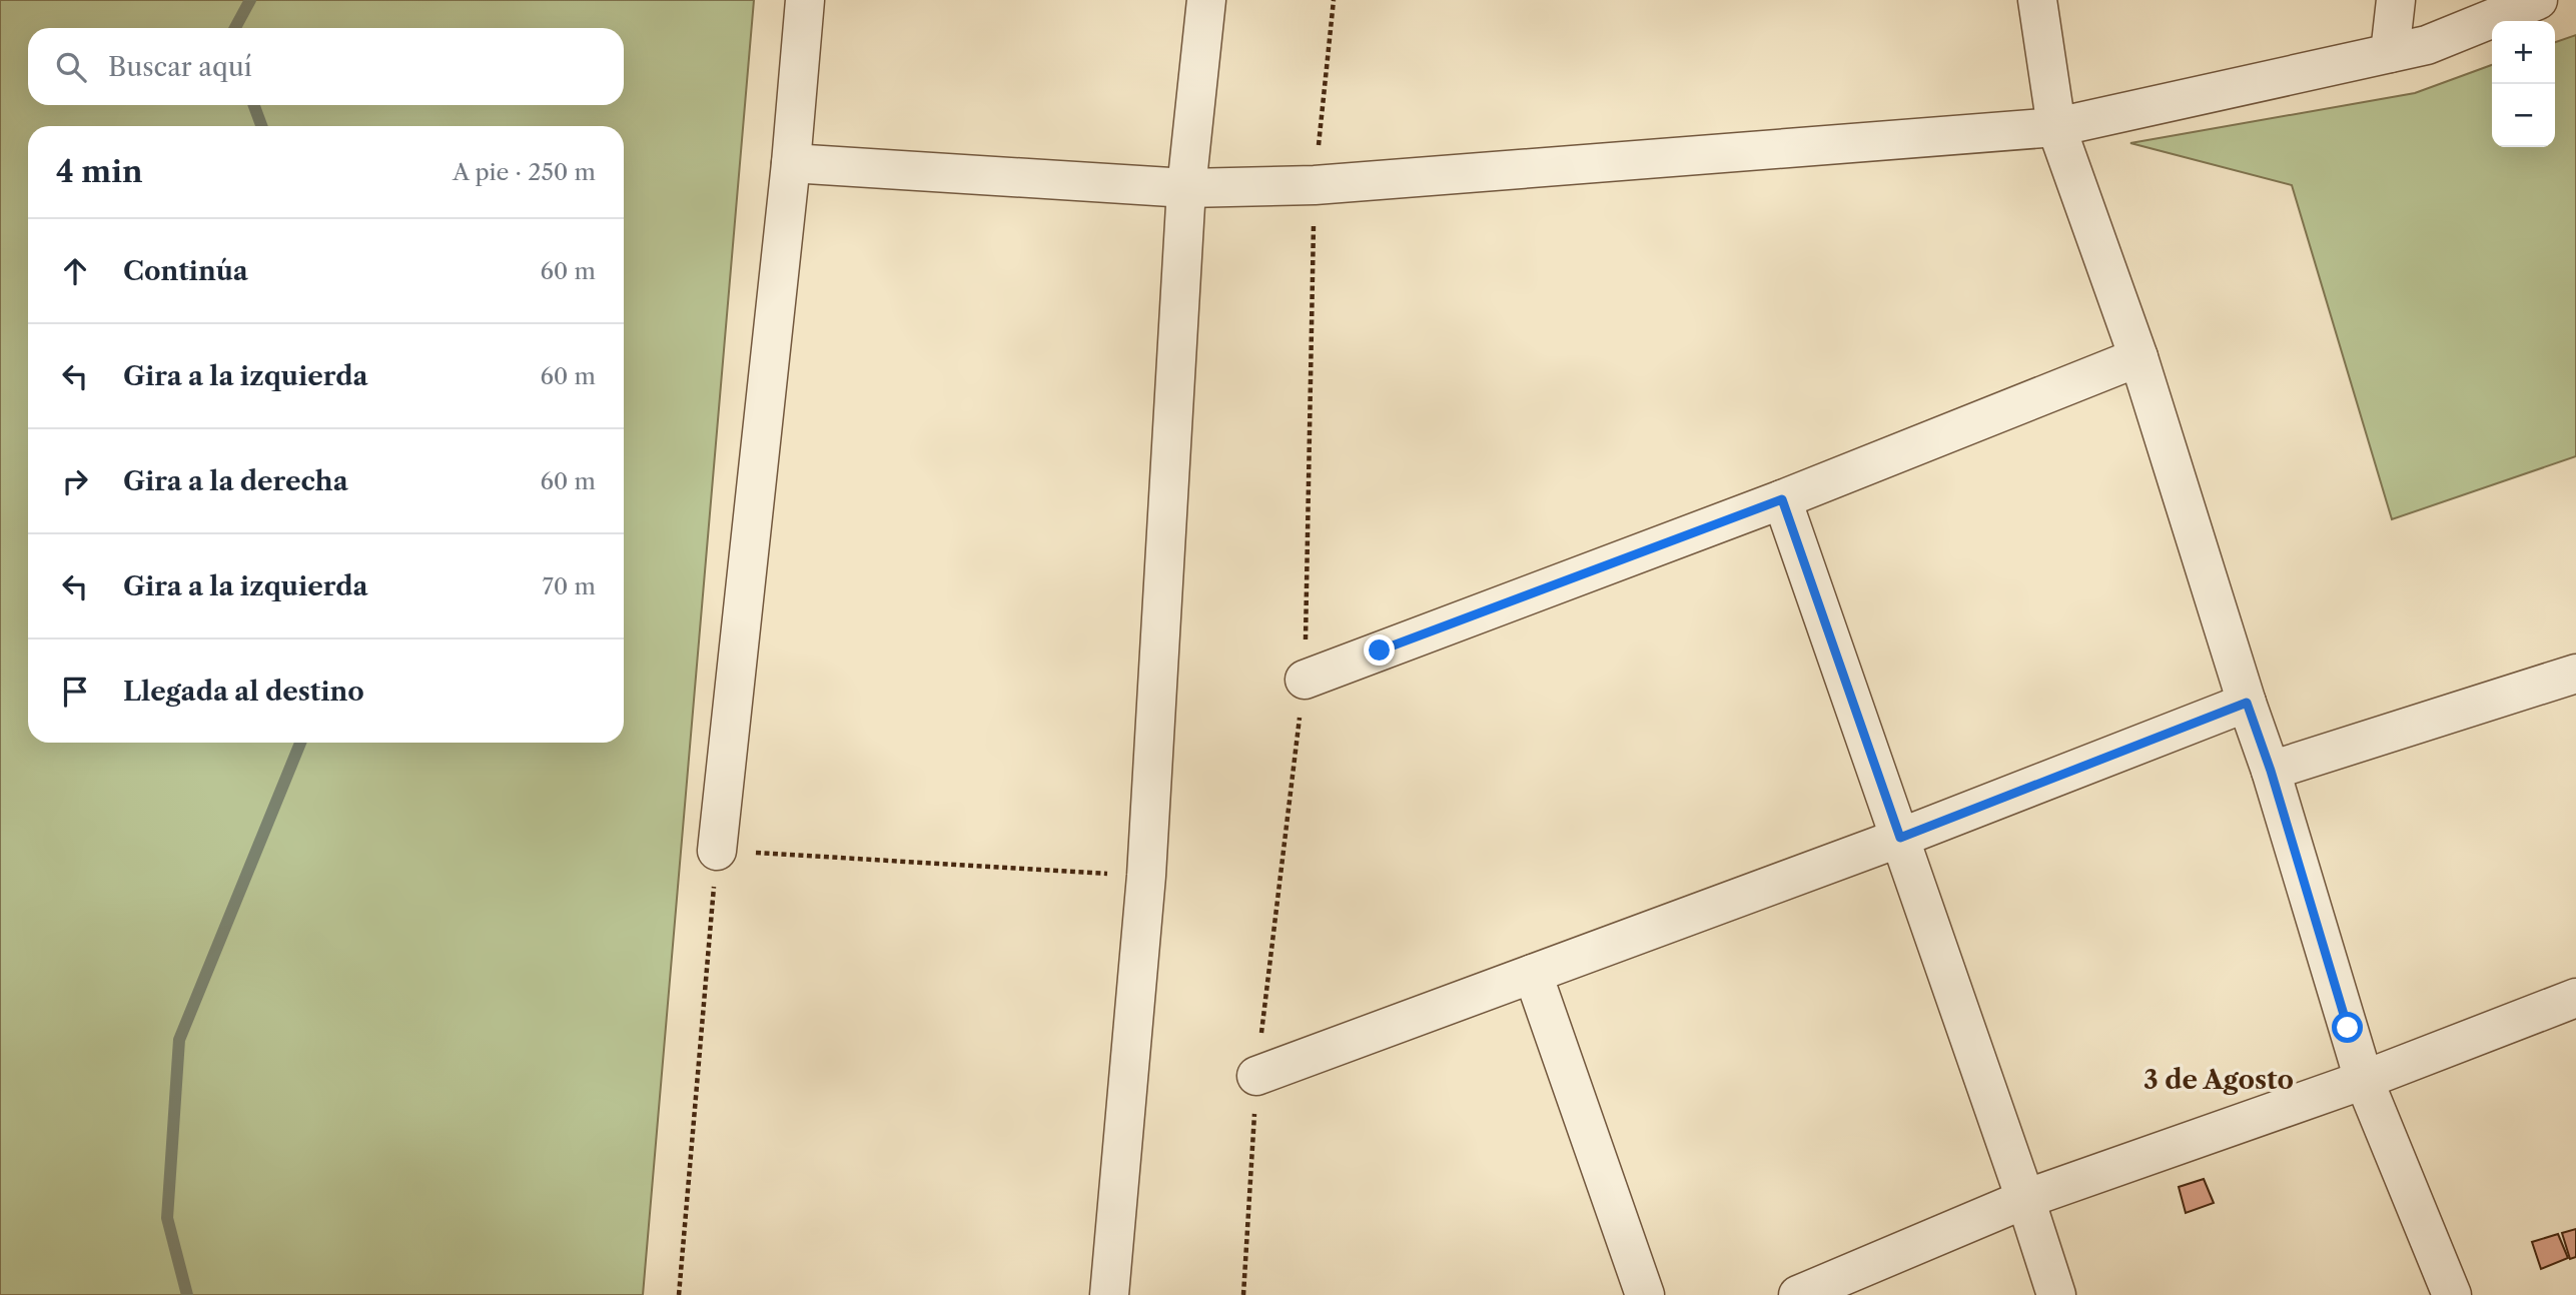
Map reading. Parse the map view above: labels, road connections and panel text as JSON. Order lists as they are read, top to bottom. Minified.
{"districts":["3 de Agosto"],"page":{"map_buttons":["+","−"],"search":"Buscar aquí","heading":["4 min","A pie · 250 m"],"list":[["Continúa","60 m"],["Gira a la izquierda","60 m"],["Gira a la derecha","60 m"],["Gira a la izquierda","70 m"],"Llegada al destino"]}}
